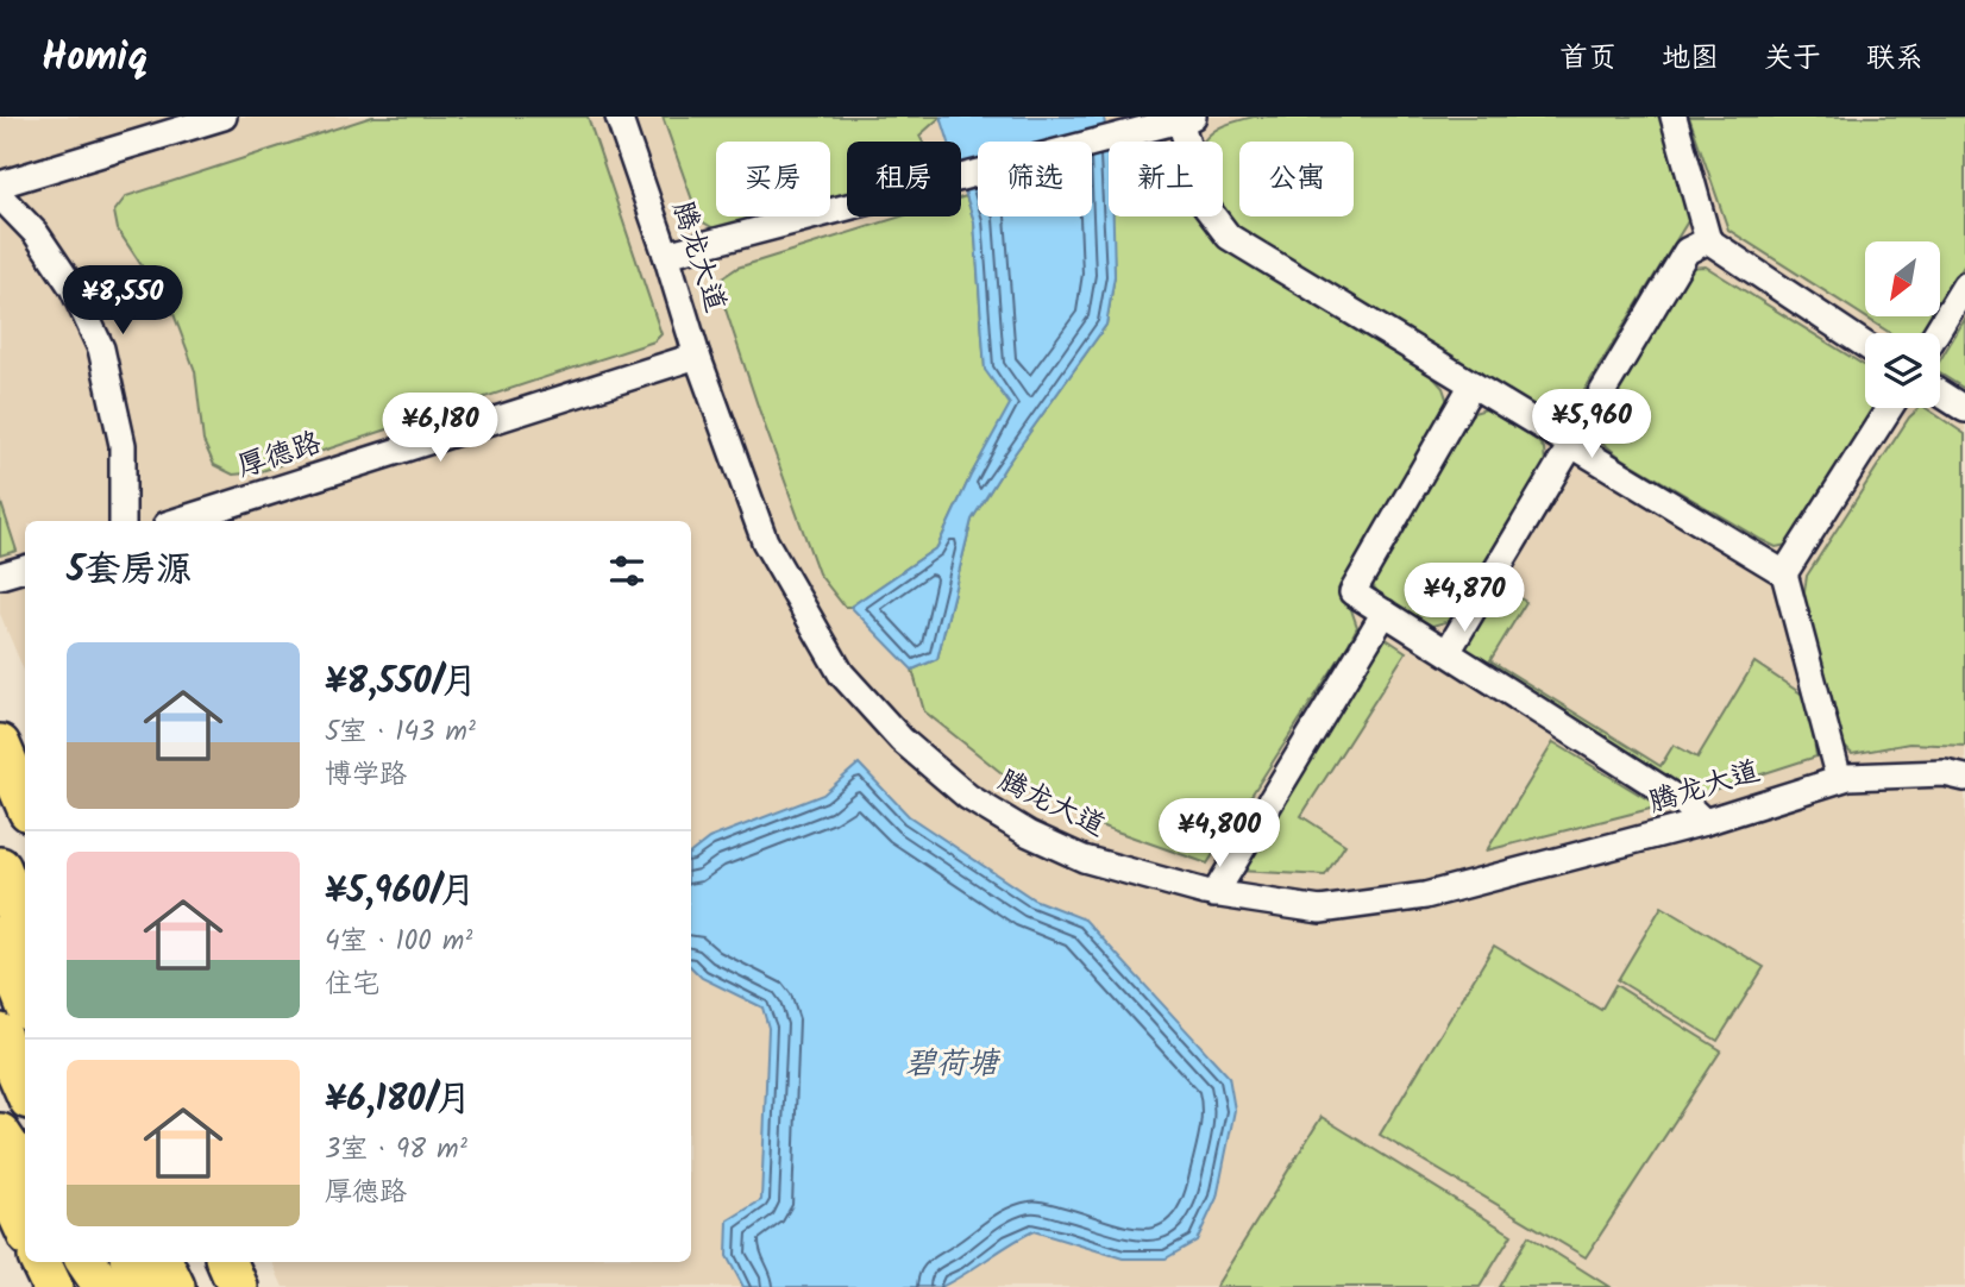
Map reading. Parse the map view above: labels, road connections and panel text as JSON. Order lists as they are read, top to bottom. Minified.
{"streets":{"street":["腾龙大道","厚德路"]},"crossings":[["腾龙大道","厚德路"]],"water":["碧荷塘"],"north":"bottom left","page":{"header":"Homiq","nav":["首页","地图","关于","联系"],"chip":["买房","租房","筛选","新上","公寓"],"price":["¥8,550","¥5,960","¥6,180","¥4,870","¥4,800"],"heading":"5套房源","list":[{"name":"¥8,550/月","note":"5室 · 143 m² · 博学路"},{"name":"¥5,960/月","note":"4室 · 100 m² · 住宅"},{"name":"¥6,180/月","note":"3室 · 98 m² · 厚德路"}]}}
